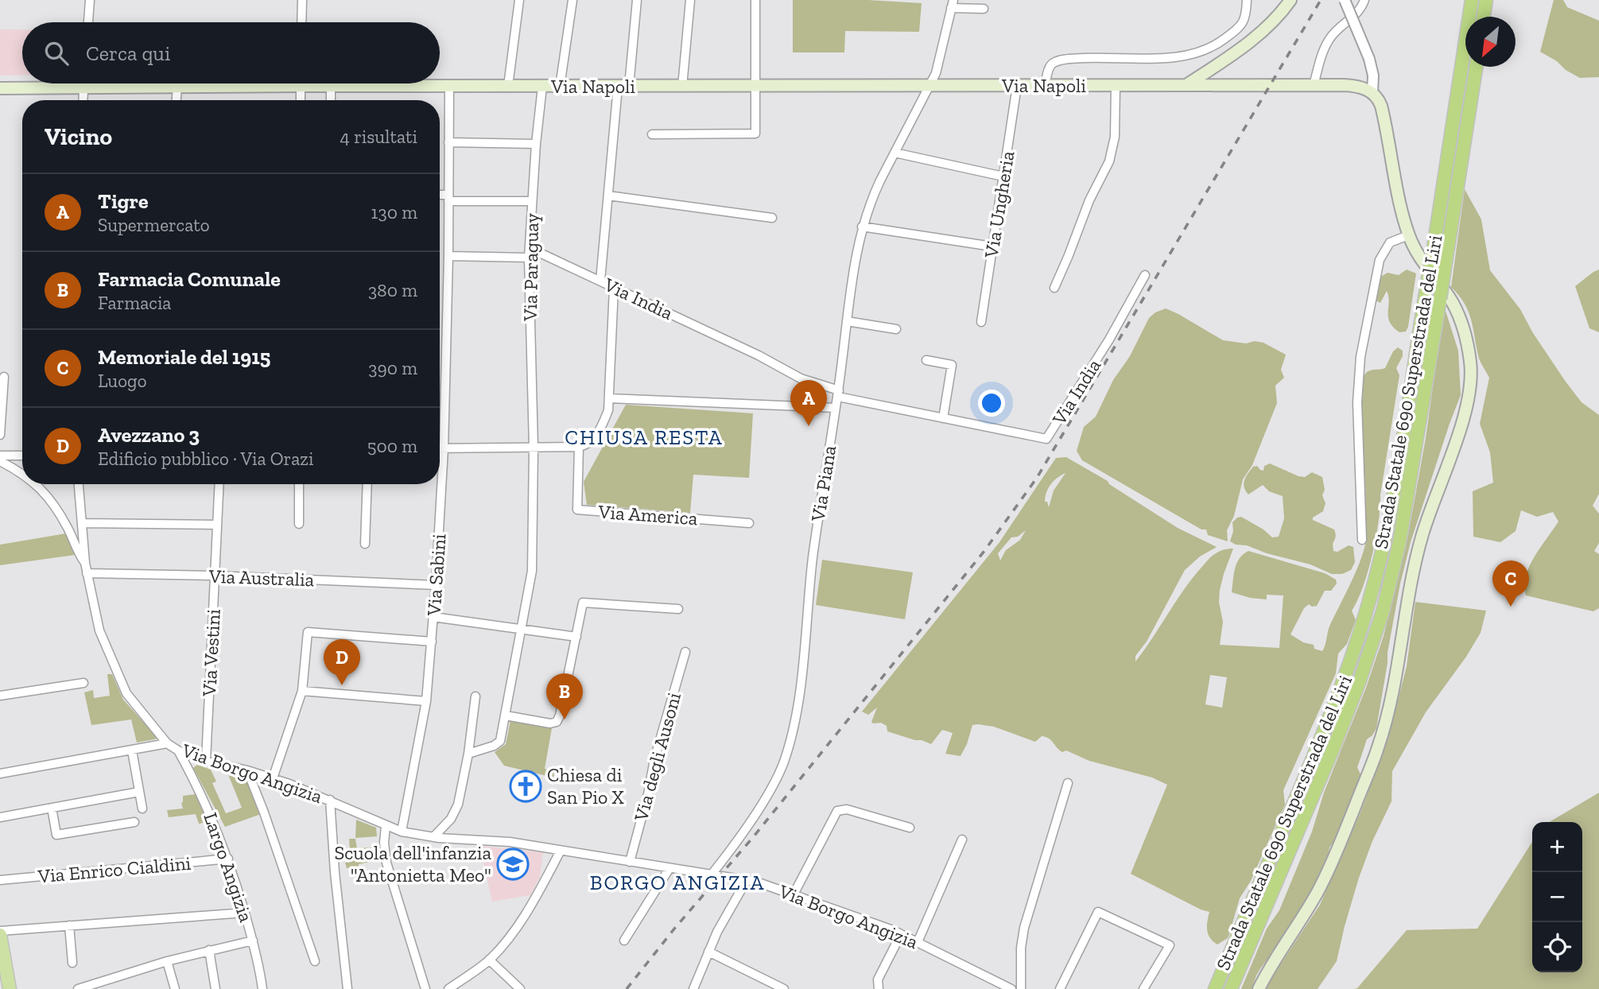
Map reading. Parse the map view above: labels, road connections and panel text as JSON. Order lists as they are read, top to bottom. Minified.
{"streets":{"highway":["Strada Statale 690 Superstrada del Liri"],"main road":["Via Napoli"],"street":["Via Ungheria","Via Paraguay","Via India","Via Piana","Via America","Via Sabini","Via Australia","Via Vestini","Via degli Ausoni","Via Borgo Angizia","Largo Angizia","Via Enrico Cialdini"]},"crossings":[["Via Napoli","Via Ungheria"],["Via Napoli","Via Paraguay"],["Via Napoli","Via Piana"],["Via Napoli","Via Sabini"],["Via Paraguay","Via India"],["Via India","Via Piana"],["Via Piana","Via Borgo Angizia"],["Via Sabini","Via Australia"],["Via Sabini","Via Borgo Angizia"],["Via Australia","Via Vestini"],["Via Australia","Via Borgo Angizia"],["Via Vestini","Via Borgo Angizia"],["Via degli Ausoni","Via Borgo Angizia"],["Via Borgo Angizia","Largo Angizia"],["Largo Angizia","Via Enrico Cialdini"]],"districts":["CHIUSA RESTA","BORGO ANGIZIA"],"places":{"church":["Chiesa di San Pio X"],"school or university":["Scuola dell'infanzia \"Antonietta Meo\""]},"north":"bottom left","page":{"search":"Cerca qui","heading":["Vicino","4 risultati"],"list":[{"mark":"A","name":"Tigre","note":"Supermercato","value":"130 m"},{"mark":"B","name":"Farmacia Comunale","note":"Farmacia","value":"380 m"},{"mark":"C","name":"Memoriale del 1915","note":"Luogo","value":"390 m"},{"mark":"D","name":"Avezzano 3","note":"Edificio pubblico · Via Orazi","value":"500 m"}],"pins":["A","C","D","B"],"map_buttons":["+","−"]}}
